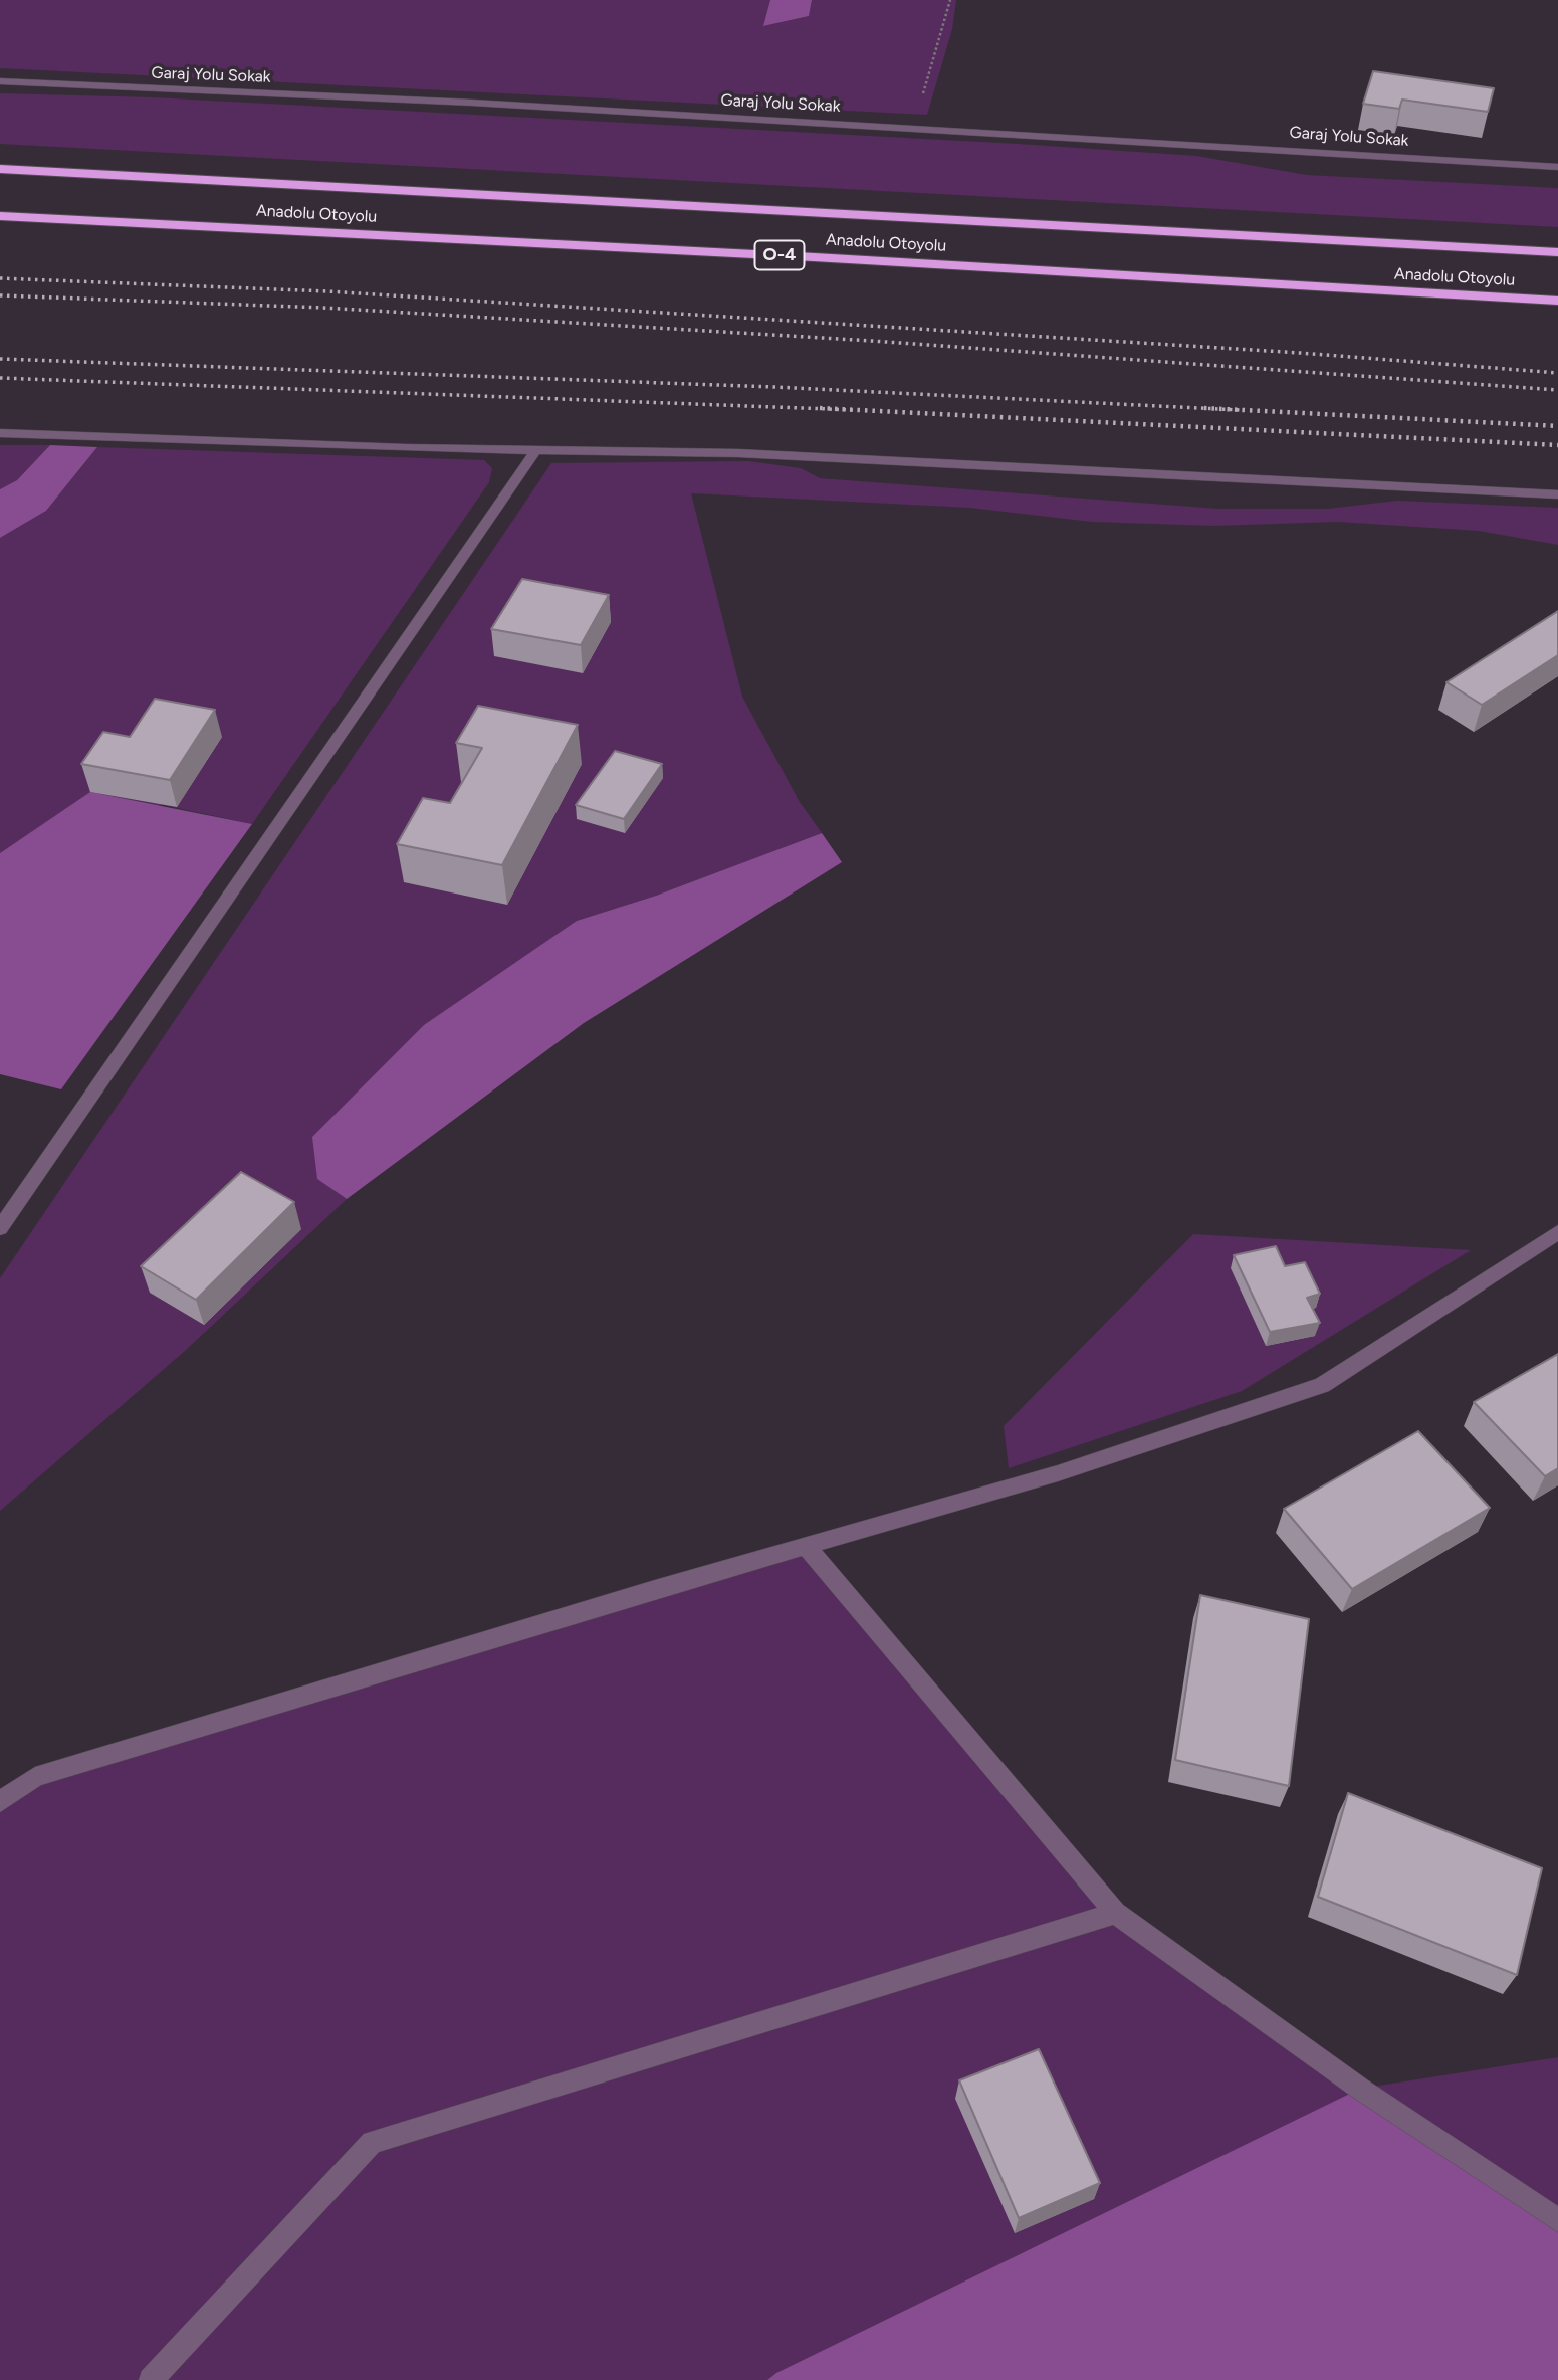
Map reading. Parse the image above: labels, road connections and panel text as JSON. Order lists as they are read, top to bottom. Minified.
{"streets":{"highway":["Anadolu Otoyolu","O-4"],"street":["Garaj Yolu Sokak"]}}
